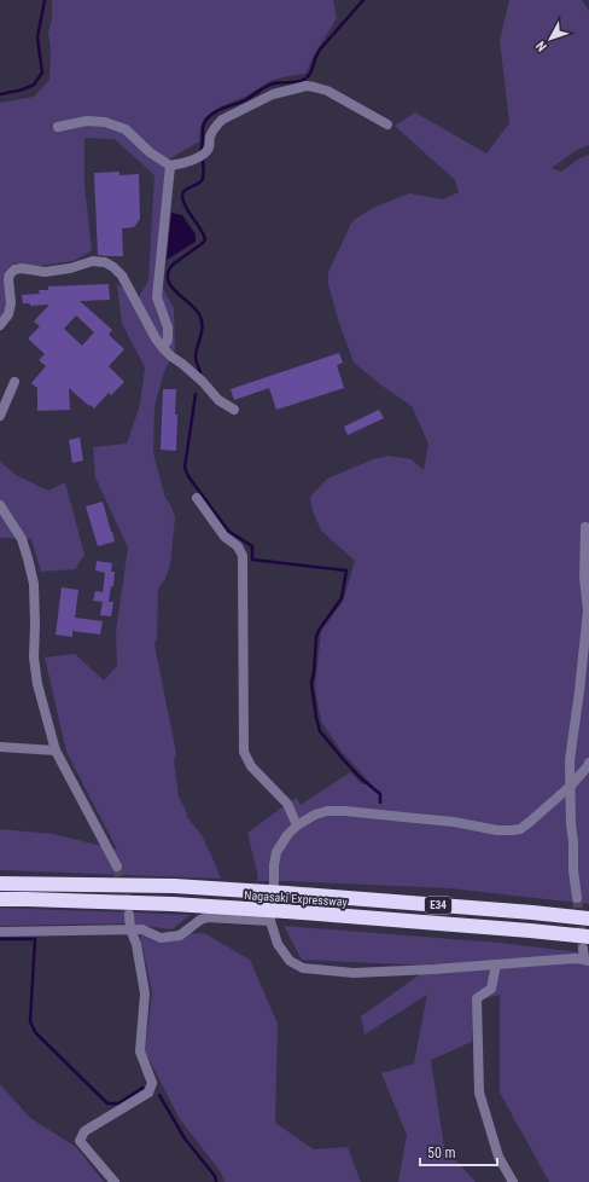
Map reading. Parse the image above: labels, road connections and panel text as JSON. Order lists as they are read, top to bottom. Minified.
{"streets":{"highway":["Nagasaki Expressway","E34"]},"scale_bar":"50 m","north":"bottom left"}
